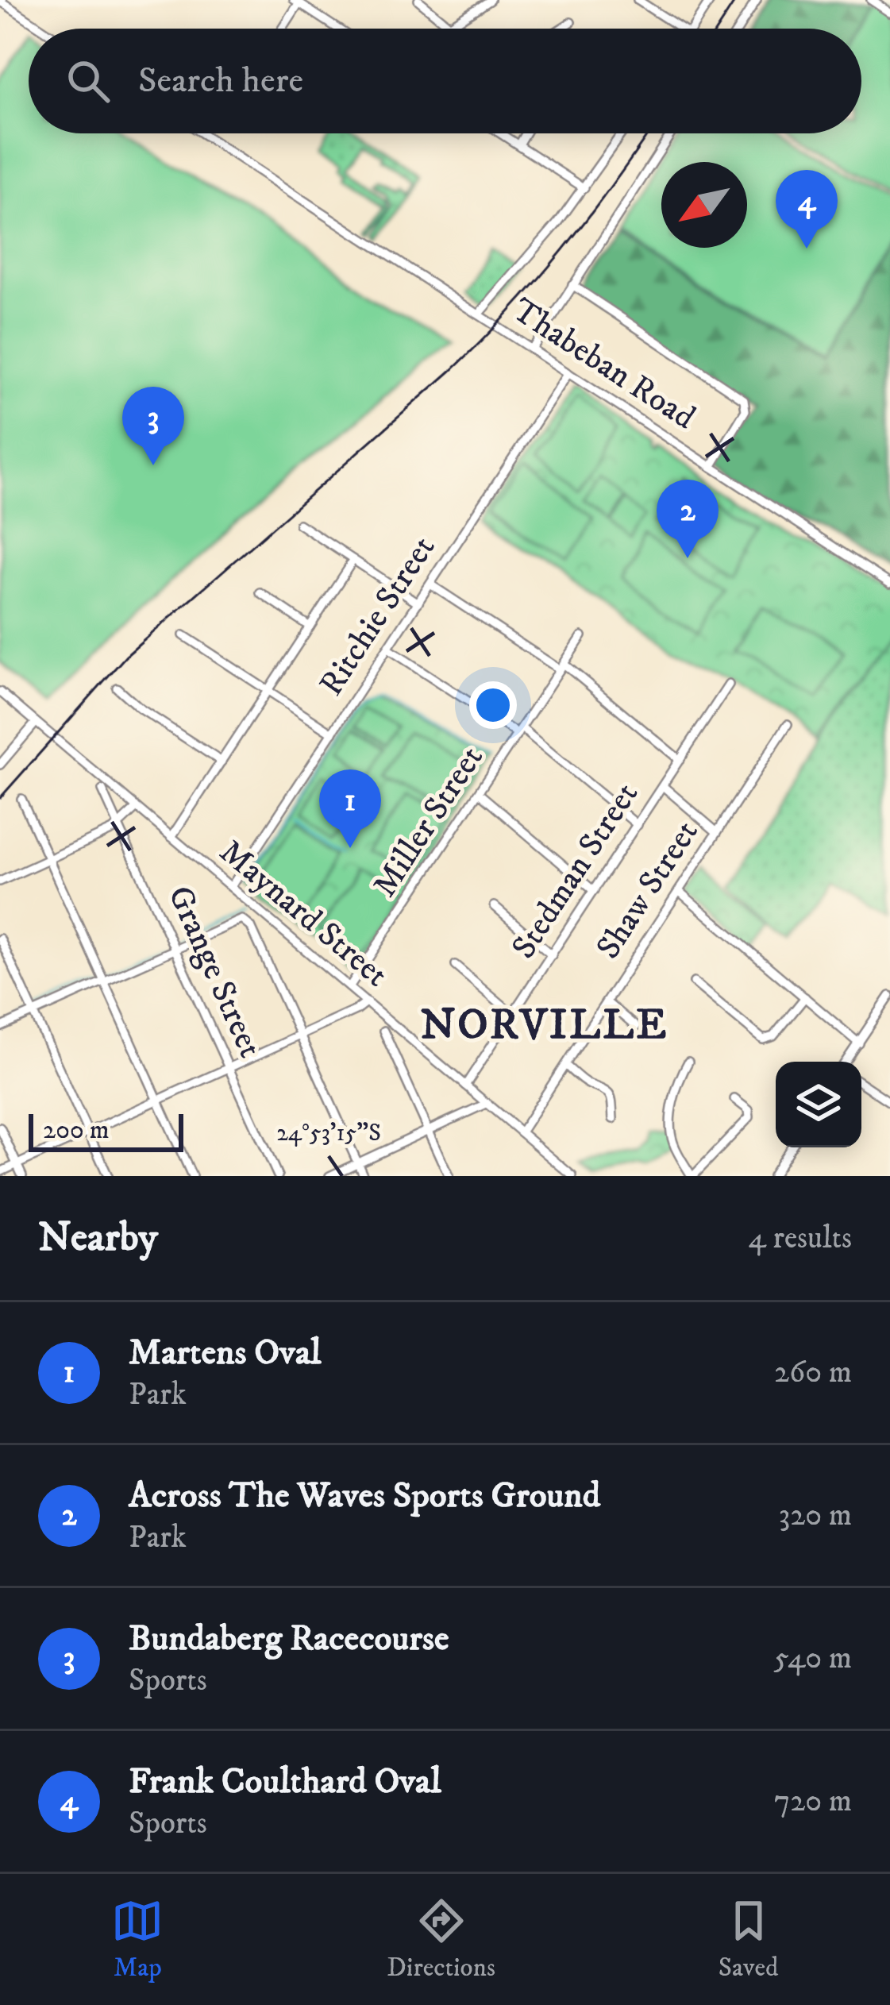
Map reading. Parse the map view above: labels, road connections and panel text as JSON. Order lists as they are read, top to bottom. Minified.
{"streets":{"street":["Thabeban Road","Ritchie Street","Miller Street","Stedman Street","Shaw Street","Maynard Street","Grange Street"]},"crossings":[["Thabeban Road","Ritchie Street"],["Ritchie Street","Maynard Street"],["Miller Street","Maynard Street"],["Stedman Street","Maynard Street"],["Shaw Street","Maynard Street"]],"districts":["NORVILLE"],"scale_bar":"200 m","north":"bottom left","page":{"search":"Search here","pins":["4","3","2","1"],"scale":"200 m","heading":["Nearby","4 results"],"list":[{"mark":"1","name":"Martens Oval","note":"Park","value":"260 m"},{"mark":"2","name":"Across The Waves Sports Ground","note":"Park","value":"320 m"},{"mark":"3","name":"Bundaberg Racecourse","note":"Sports","value":"540 m"},{"mark":"4","name":"Frank Coulthard Oval","note":"Sports","value":"720 m"}],"nav":["Map","Directions","Saved"]},"coordinates":["24°53'15\"S"]}
